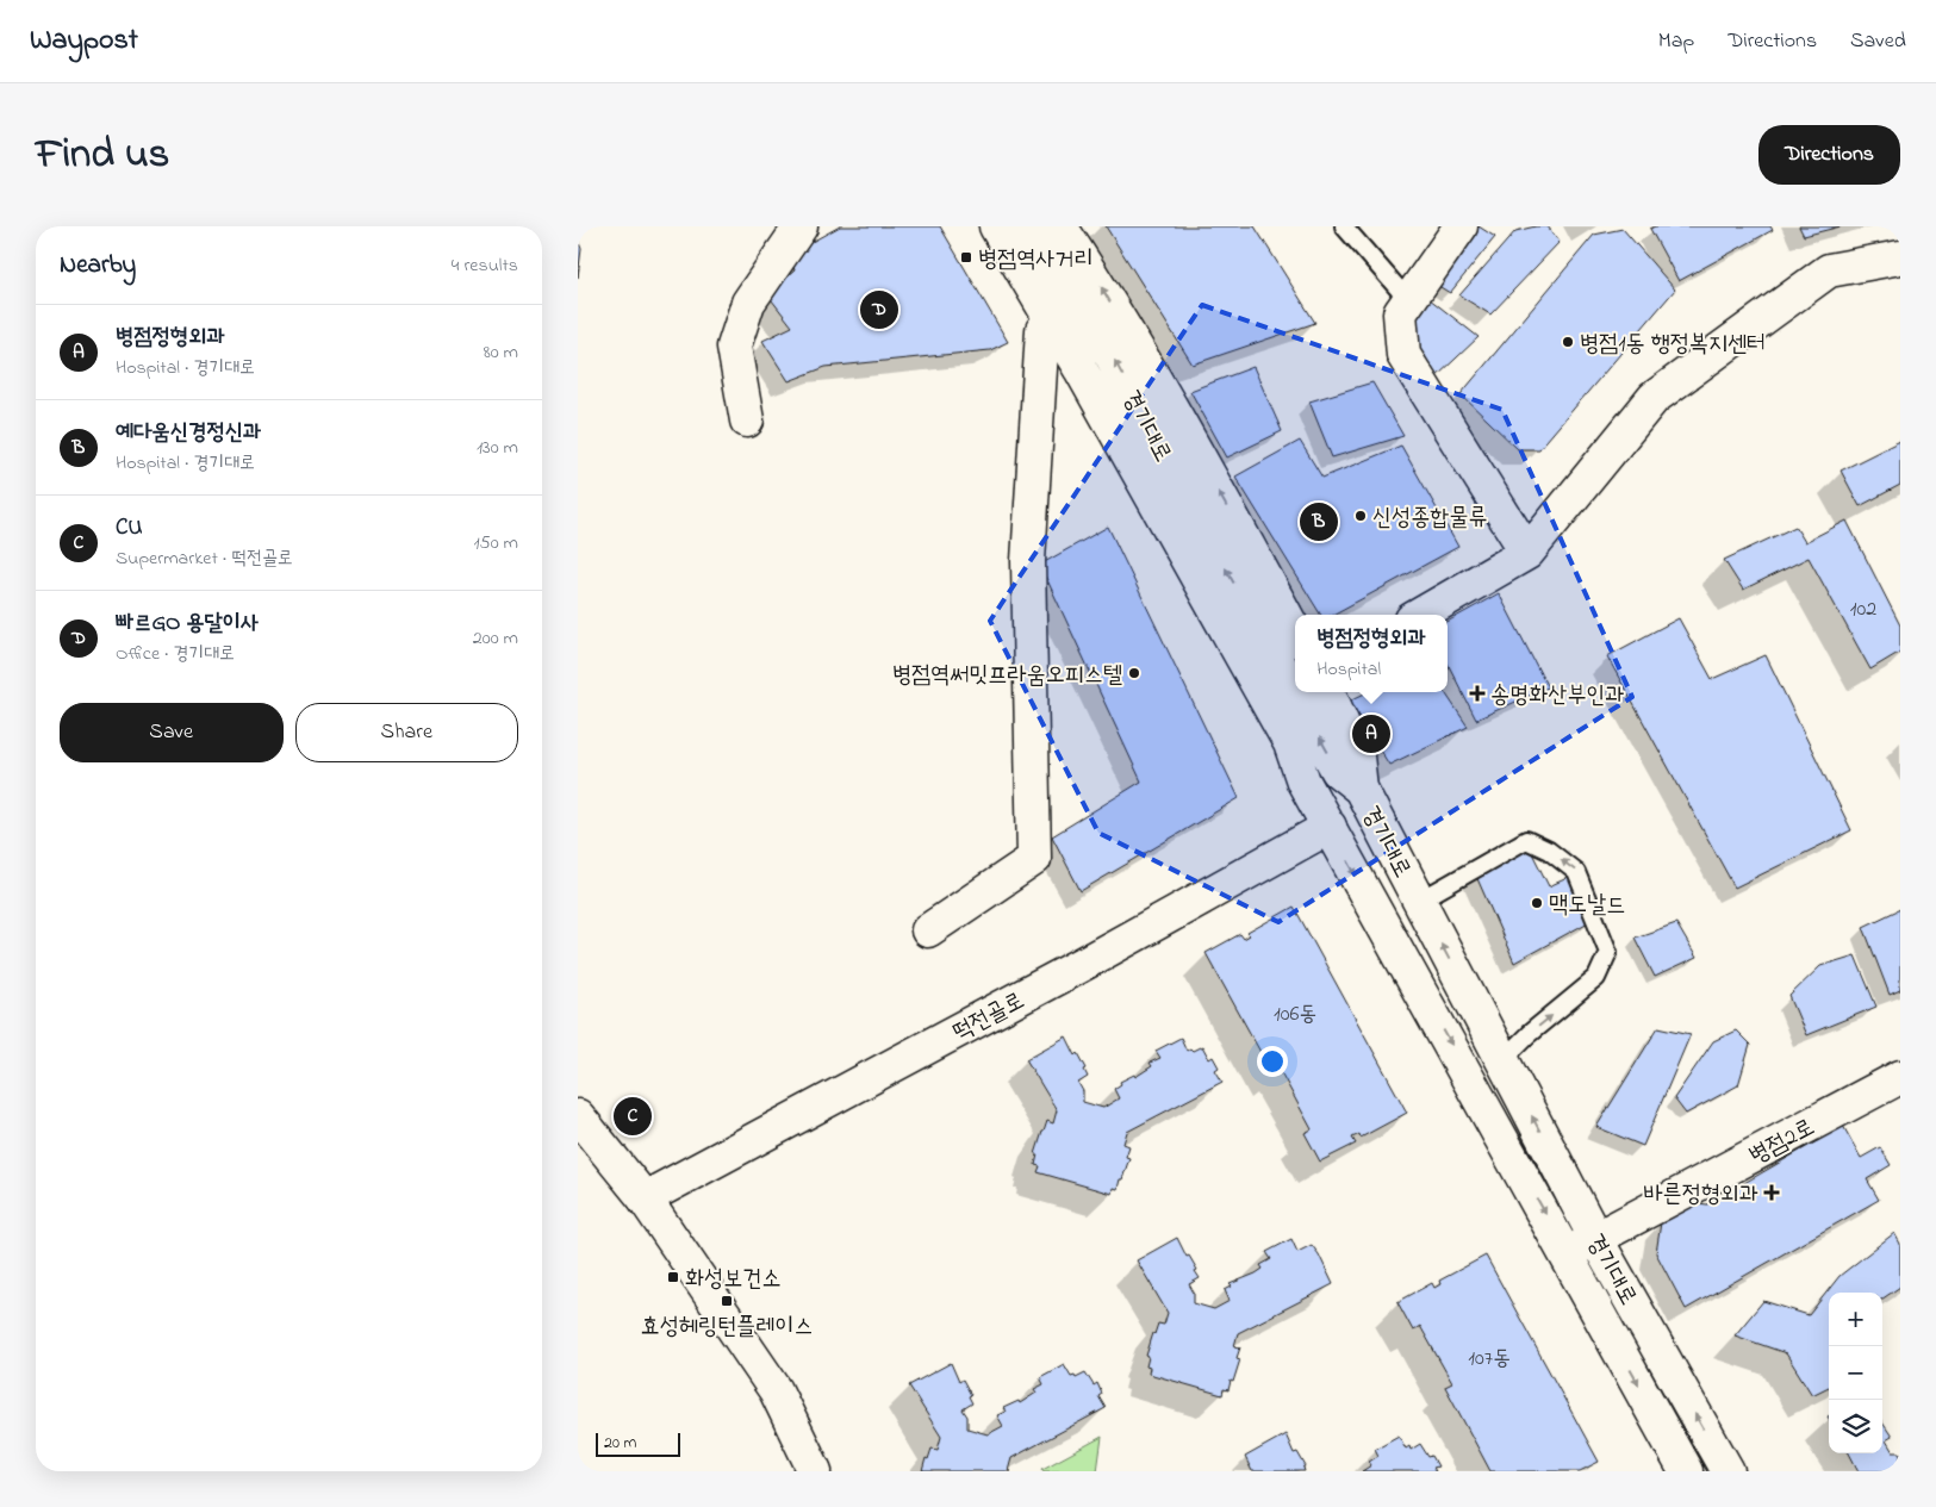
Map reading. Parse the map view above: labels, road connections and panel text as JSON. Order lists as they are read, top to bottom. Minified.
{"streets":{"main road":["경기대로","떡전골로","병점2로"]},"crossings":[["경기대로","떡전골로"],["경기대로","병점2로"]],"places":{"transit":["병점역사거리","화성보건소","효성헤링턴플레이스"],"other":["병점1동 행정복지센터","신성종합물류","병점역써밋프라움오피스텔","맥도날드"],"health":["송명화산부인과","바른정형외과"]},"house_numbers":["102","106동","107동"],"scale_bar":"20 m","page":{"header":"Waypost","nav":["Map","Directions","Saved"],"title":"Find us","buttons":["Directions",["Save","Share"]],"heading":["Nearby","4 results"],"pins":["D","B","A","C"],"list":[{"mark":"A","name":"병점정형외과","note":"Hospital · 경기대로","value":"80 m"},{"mark":"B","name":"예다움신경정신과","note":"Hospital · 경기대로","value":"130 m"},{"mark":"C","name":"CU","note":"Supermarket · 떡전골로","value":"150 m"},{"mark":"D","name":"빠르GO 용달이사","note":"Office · 경기대로","value":"200 m"}],"popup":["병점정형외과","Hospital"],"map_buttons":["+","−"],"scale":"20 m"}}
